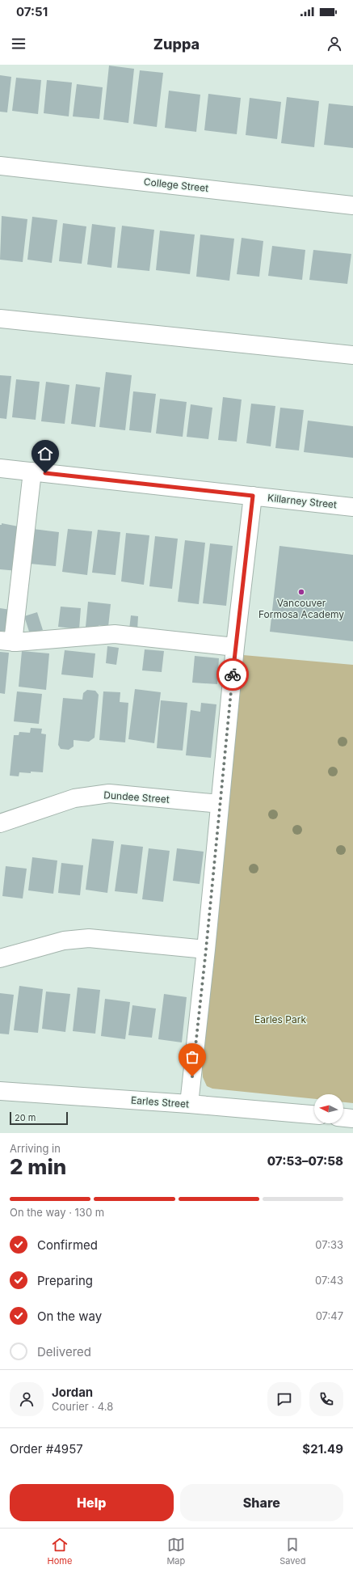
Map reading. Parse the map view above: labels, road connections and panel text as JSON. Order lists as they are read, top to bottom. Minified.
{"streets":{"street":["College Street","Killarney Street","Dundee Street","Earles Street"]},"parks":["Earles Park"],"places":["Vancouver Formosa Academy"],"scale_bar":"20 m","north":"left","page":{"status":"07:51","header":"Zuppa","scale":"20 m","heading":["2 min","Arriving in","07:53–07:58"],"panel":["Jordan","Courier · 4.8","Order #4957","$21.49"],"bar":"On the way · 130 m","list":[["Confirmed","07:33"],["Preparing","07:43"],["On the way","07:47"],"Delivered"],"buttons":["Help","Share"],"tabs":["Home","Map","Saved"]}}
